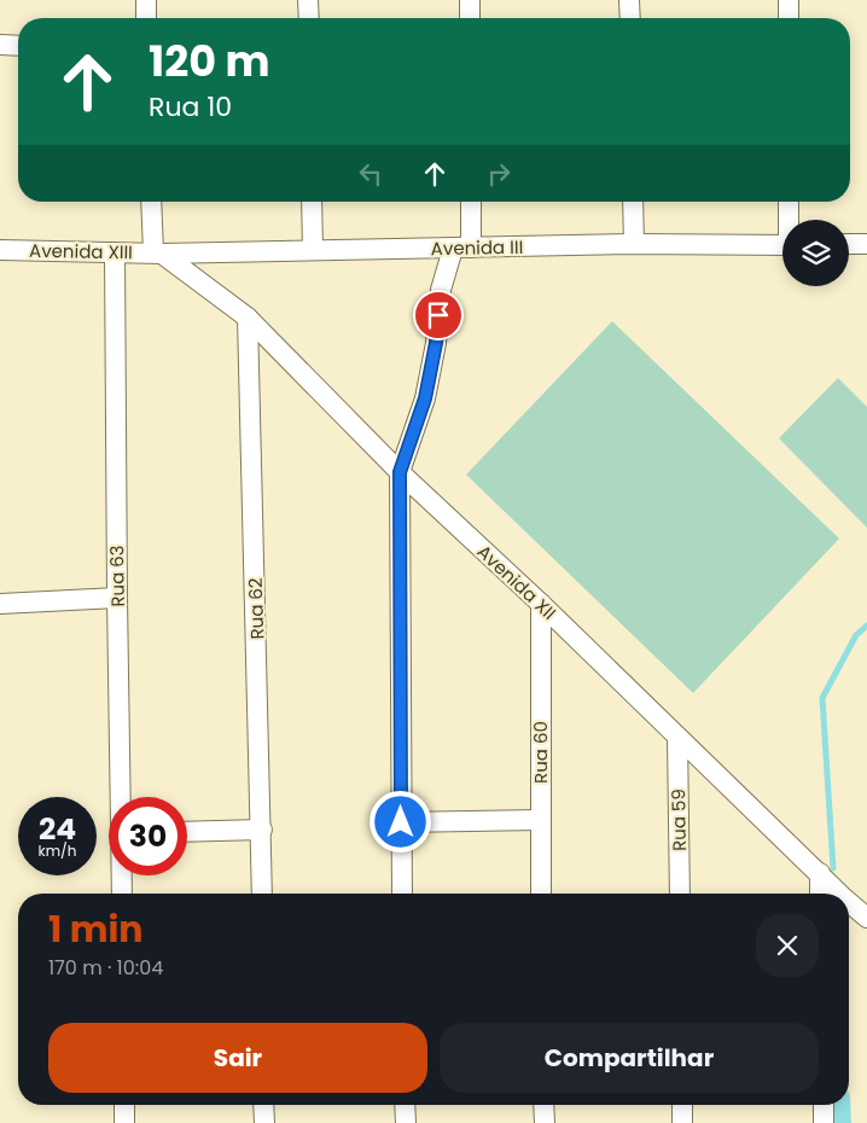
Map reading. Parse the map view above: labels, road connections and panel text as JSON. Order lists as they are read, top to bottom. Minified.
{"streets":{"street":["Avenida III","Avenida XIII","Rua 63","Avenida XII","Rua 62","Rua 60","Rua 59"]},"crossings":[["Avenida III","Avenida XIII"],["Avenida III","Avenida XII"],["Avenida XIII","Rua 63"],["Avenida XIII","Avenida XII"],["Avenida XII","Rua 62"],["Avenida XII","Rua 60"],["Avenida XII","Rua 59"]],"page":{"turn":["120 m","Rua 10"],"speed":"24 km/h","limit":"30","heading":["1 min","170 m · 10:04"],"buttons":["Sair","Compartilhar"]}}
